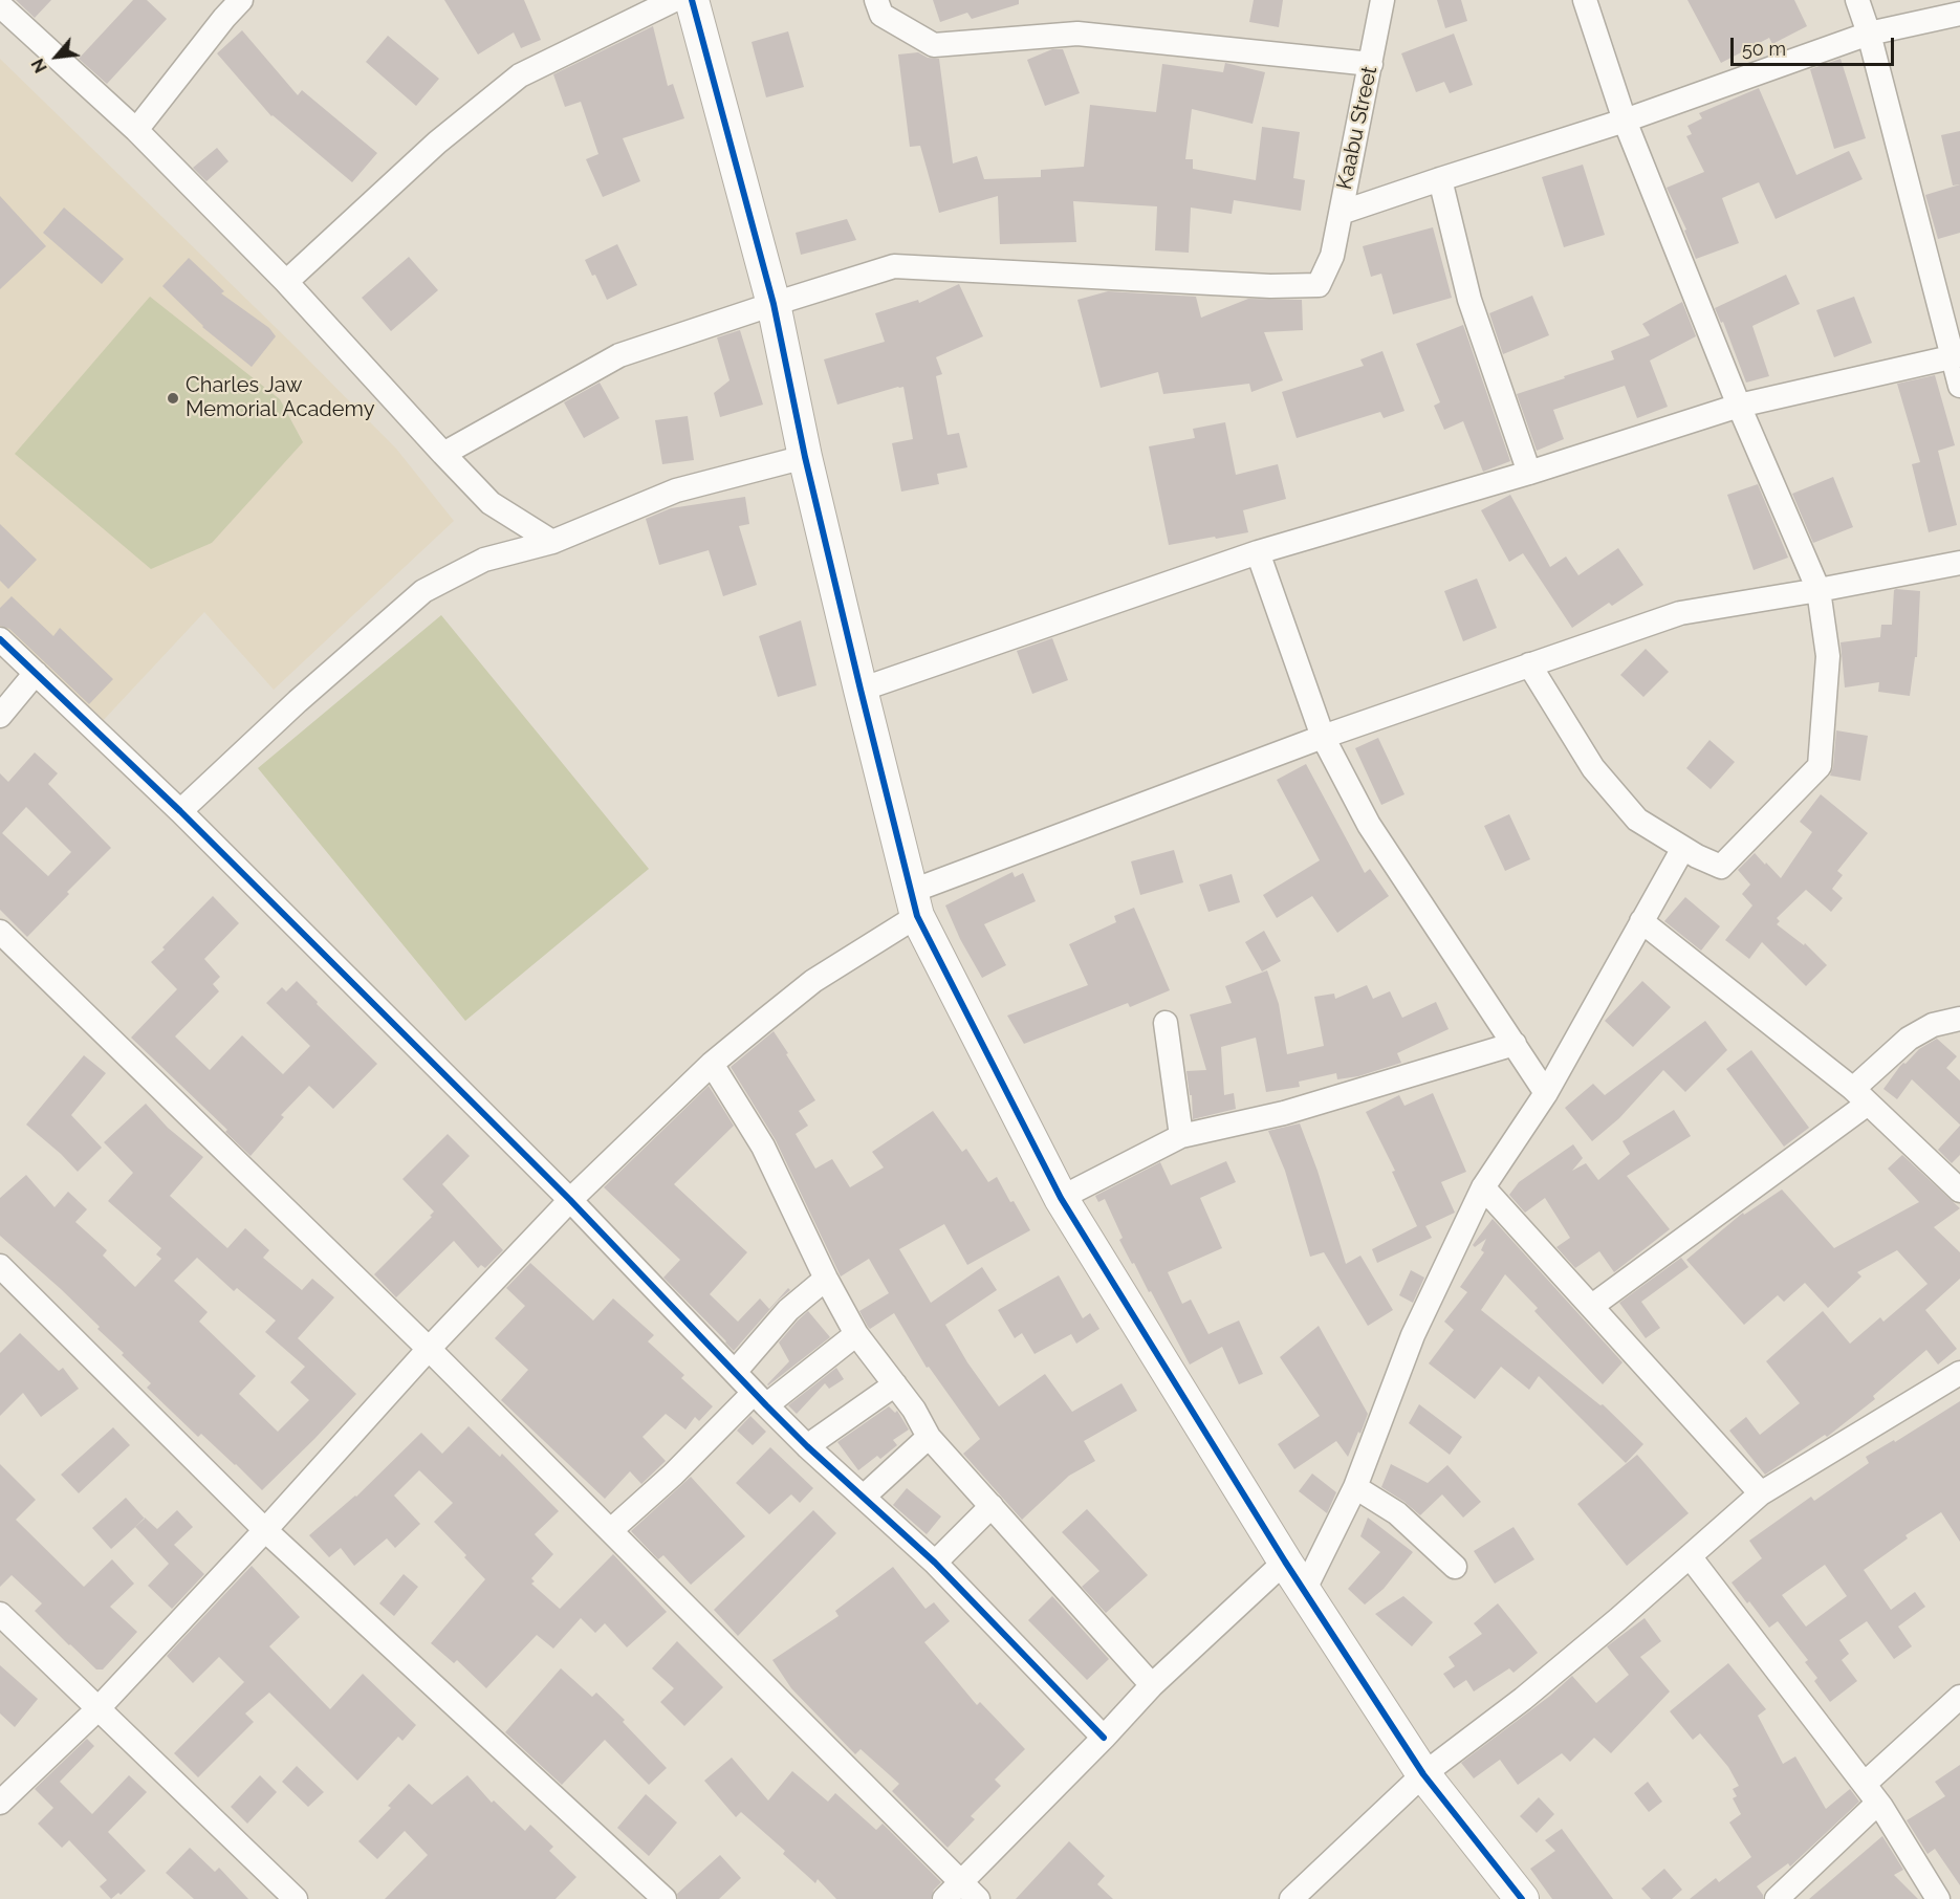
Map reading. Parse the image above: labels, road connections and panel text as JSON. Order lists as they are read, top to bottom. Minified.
{"streets":{"street":["Kaabu Street"]},"places":["Charles Jaw Memorial Academy"],"scale_bar":"50 m","north":"bottom left"}
